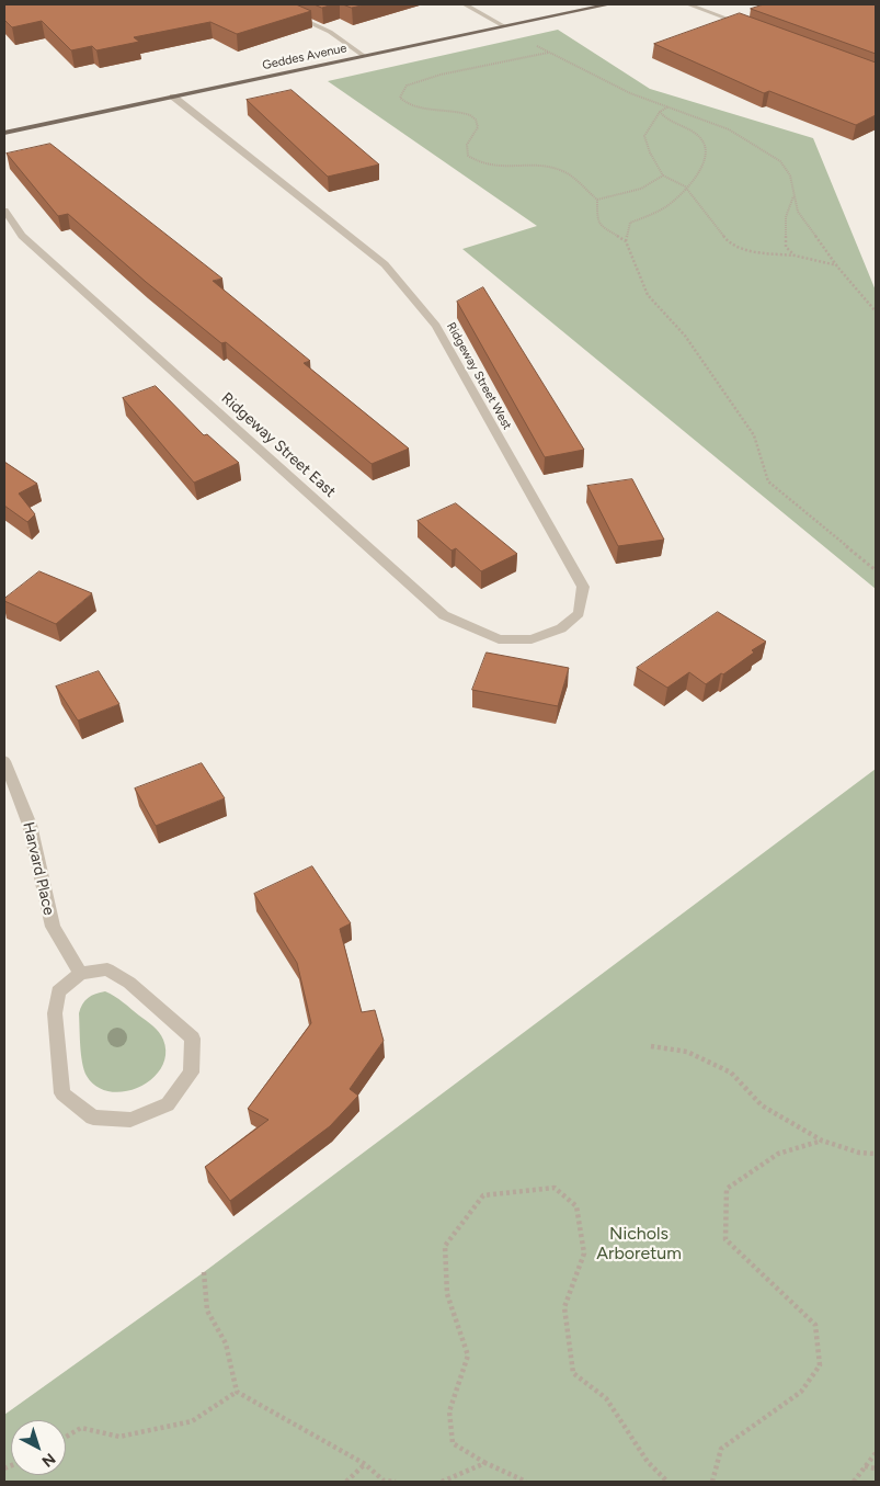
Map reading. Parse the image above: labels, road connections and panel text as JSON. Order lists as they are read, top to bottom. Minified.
{"streets":{"main road":["Geddes Avenue"],"street":["Ridgeway Street West","Ridgeway Street East","Harvard Place"]},"crossings":[["Geddes Avenue","Ridgeway Street West"],["Ridgeway Street West","Ridgeway Street East"]],"parks":["Nichols Arboretum"],"north":"bottom right"}
